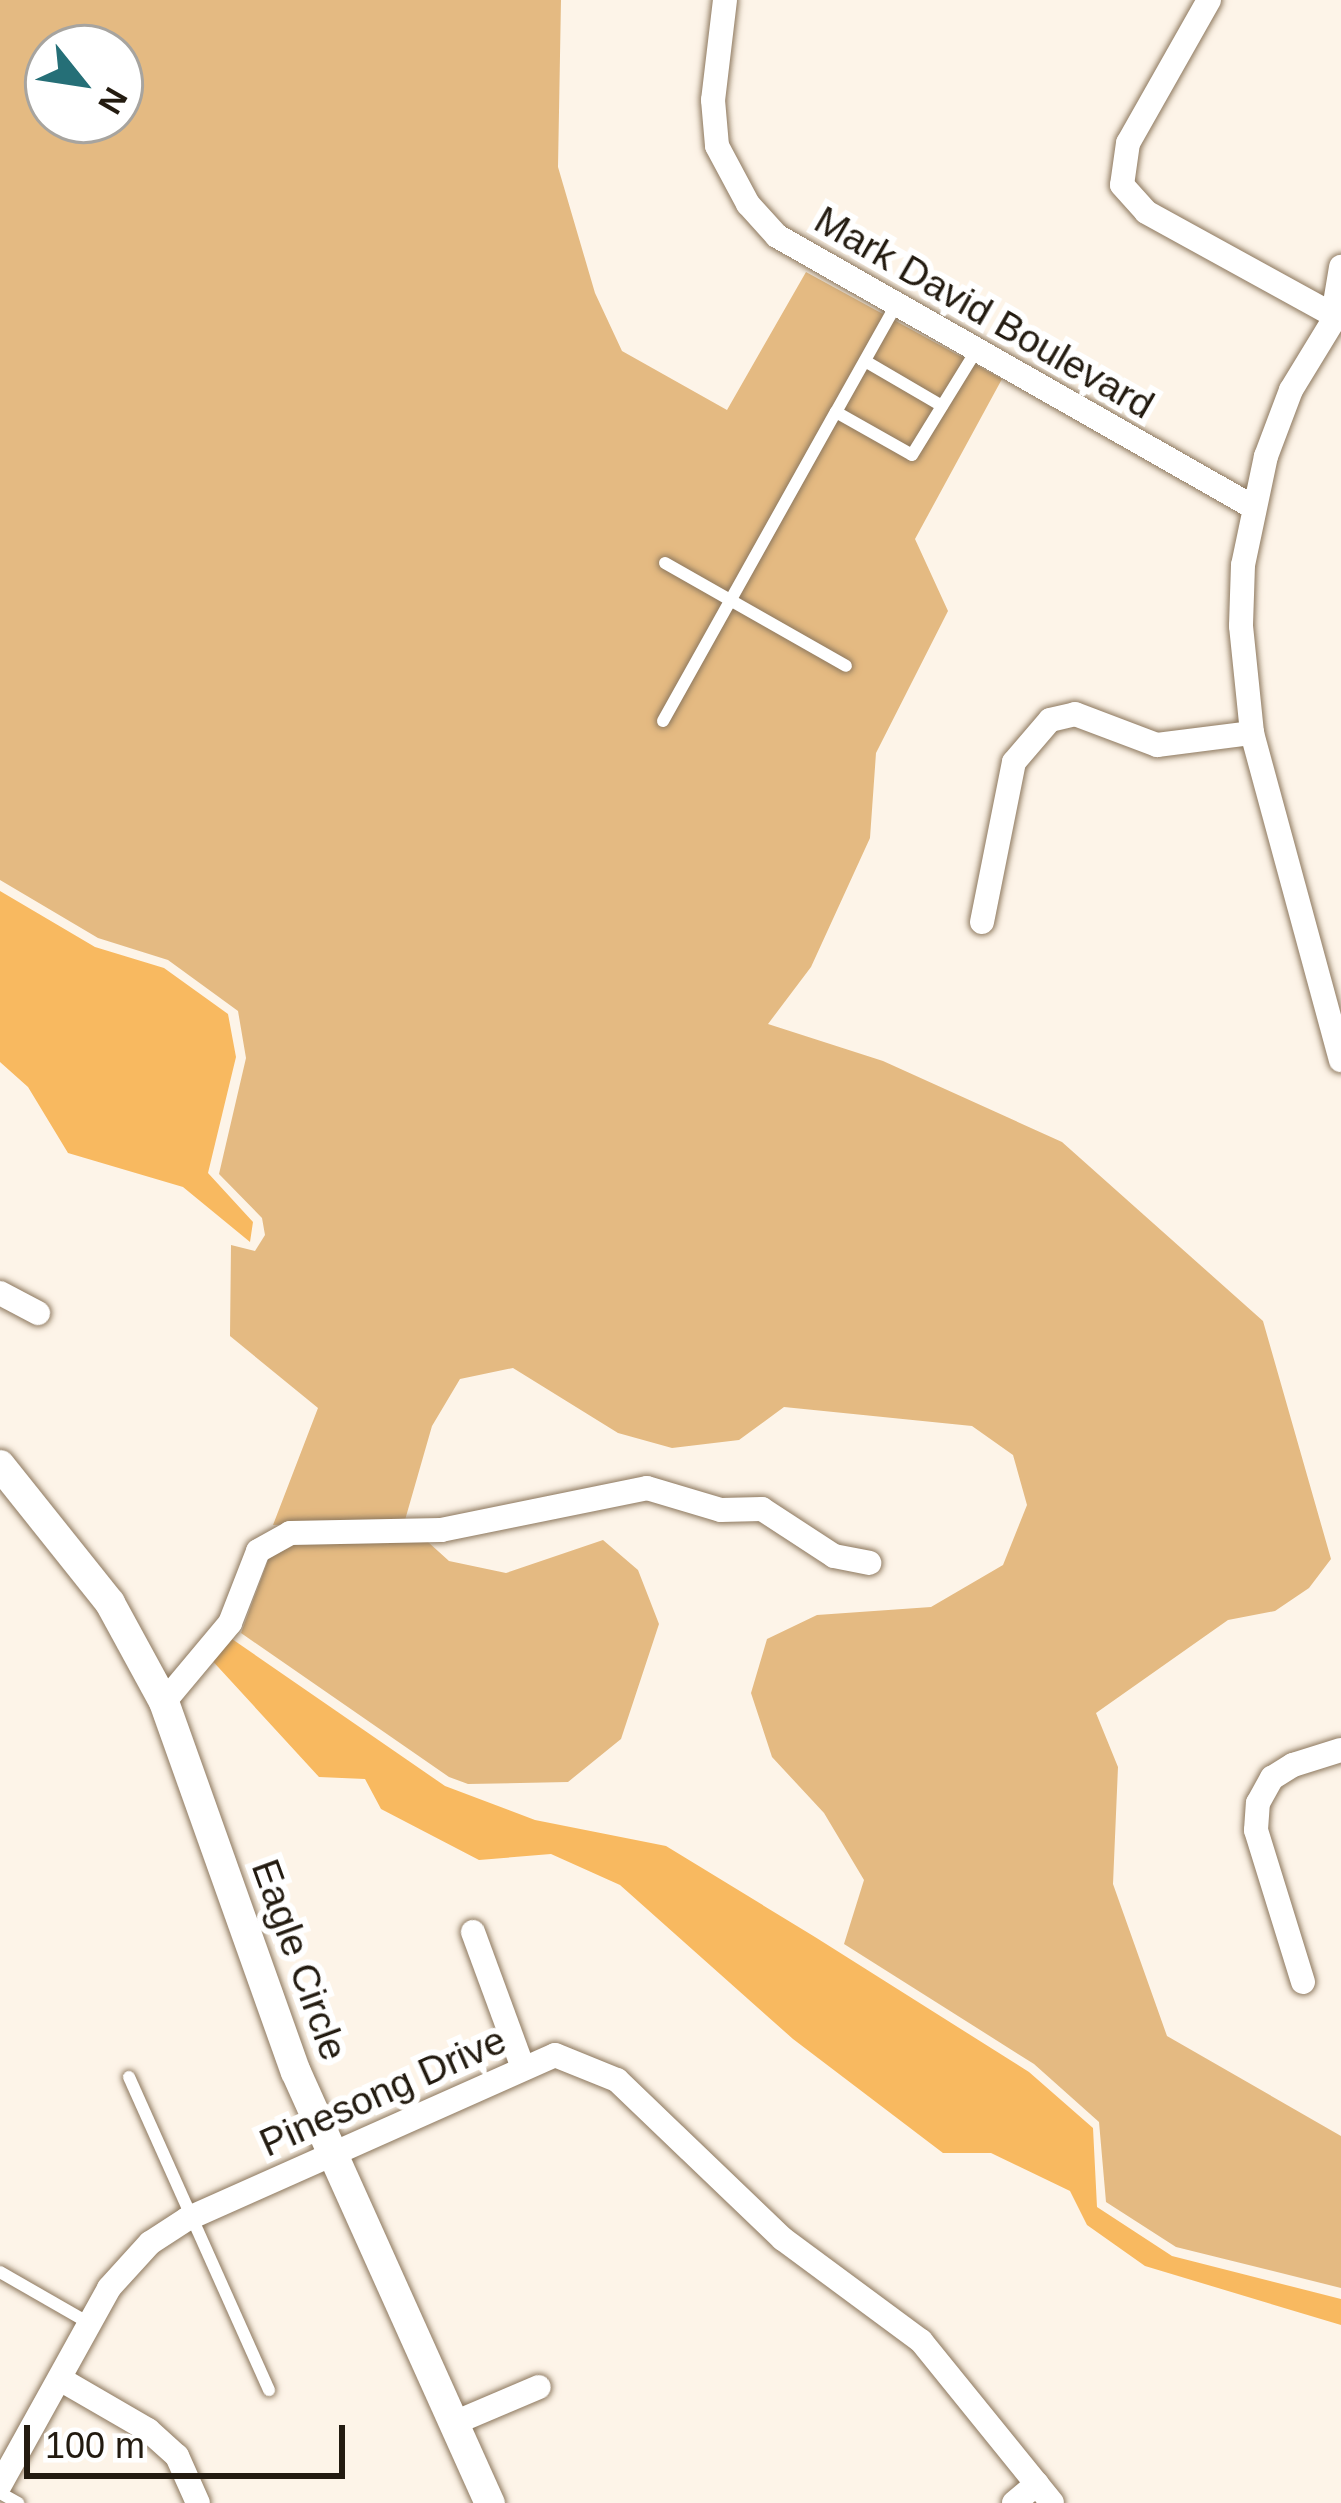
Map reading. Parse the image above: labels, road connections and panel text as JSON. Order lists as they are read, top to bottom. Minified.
{"streets":{"street":["Mark David Boulevard","Eagle Circle","Pinesong Drive"]},"crossings":[["Eagle Circle","Pinesong Drive"]],"scale_bar":"100 m","north":"bottom right"}
